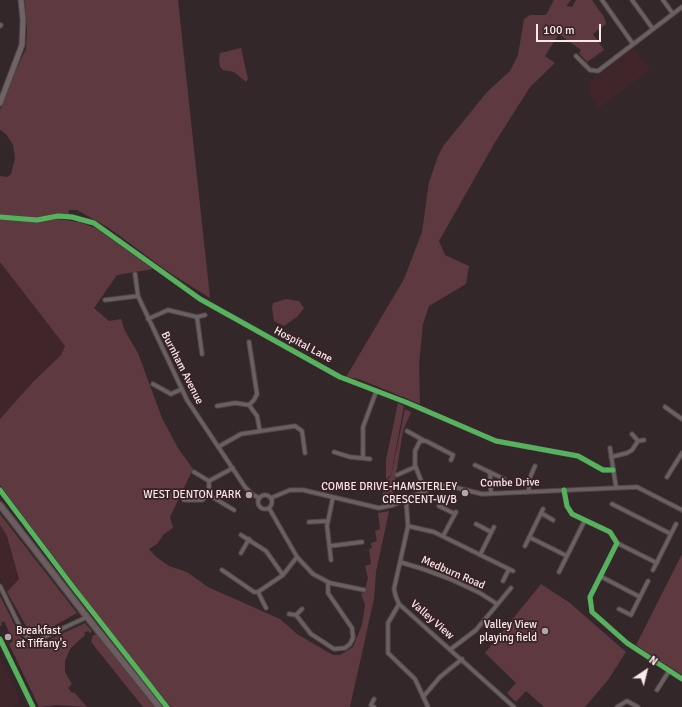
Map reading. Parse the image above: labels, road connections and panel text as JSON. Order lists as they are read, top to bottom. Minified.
{"streets":{"street":["Hospital Lane","Burnham Avenue","Combe Drive","Medburn Road","Valley View"]},"crossings":[["Burnham Avenue","Combe Drive"],["Combe Drive","Valley View"],["Medburn Road","Valley View"]],"places":["COMBE DRIVE-HAMSTERLEY CRESCENT-W/B","WEST DENTON PARK","Valley View playing field","Breakfast at Tiffany's"],"scale_bar":"100 m","north":"top right"}
